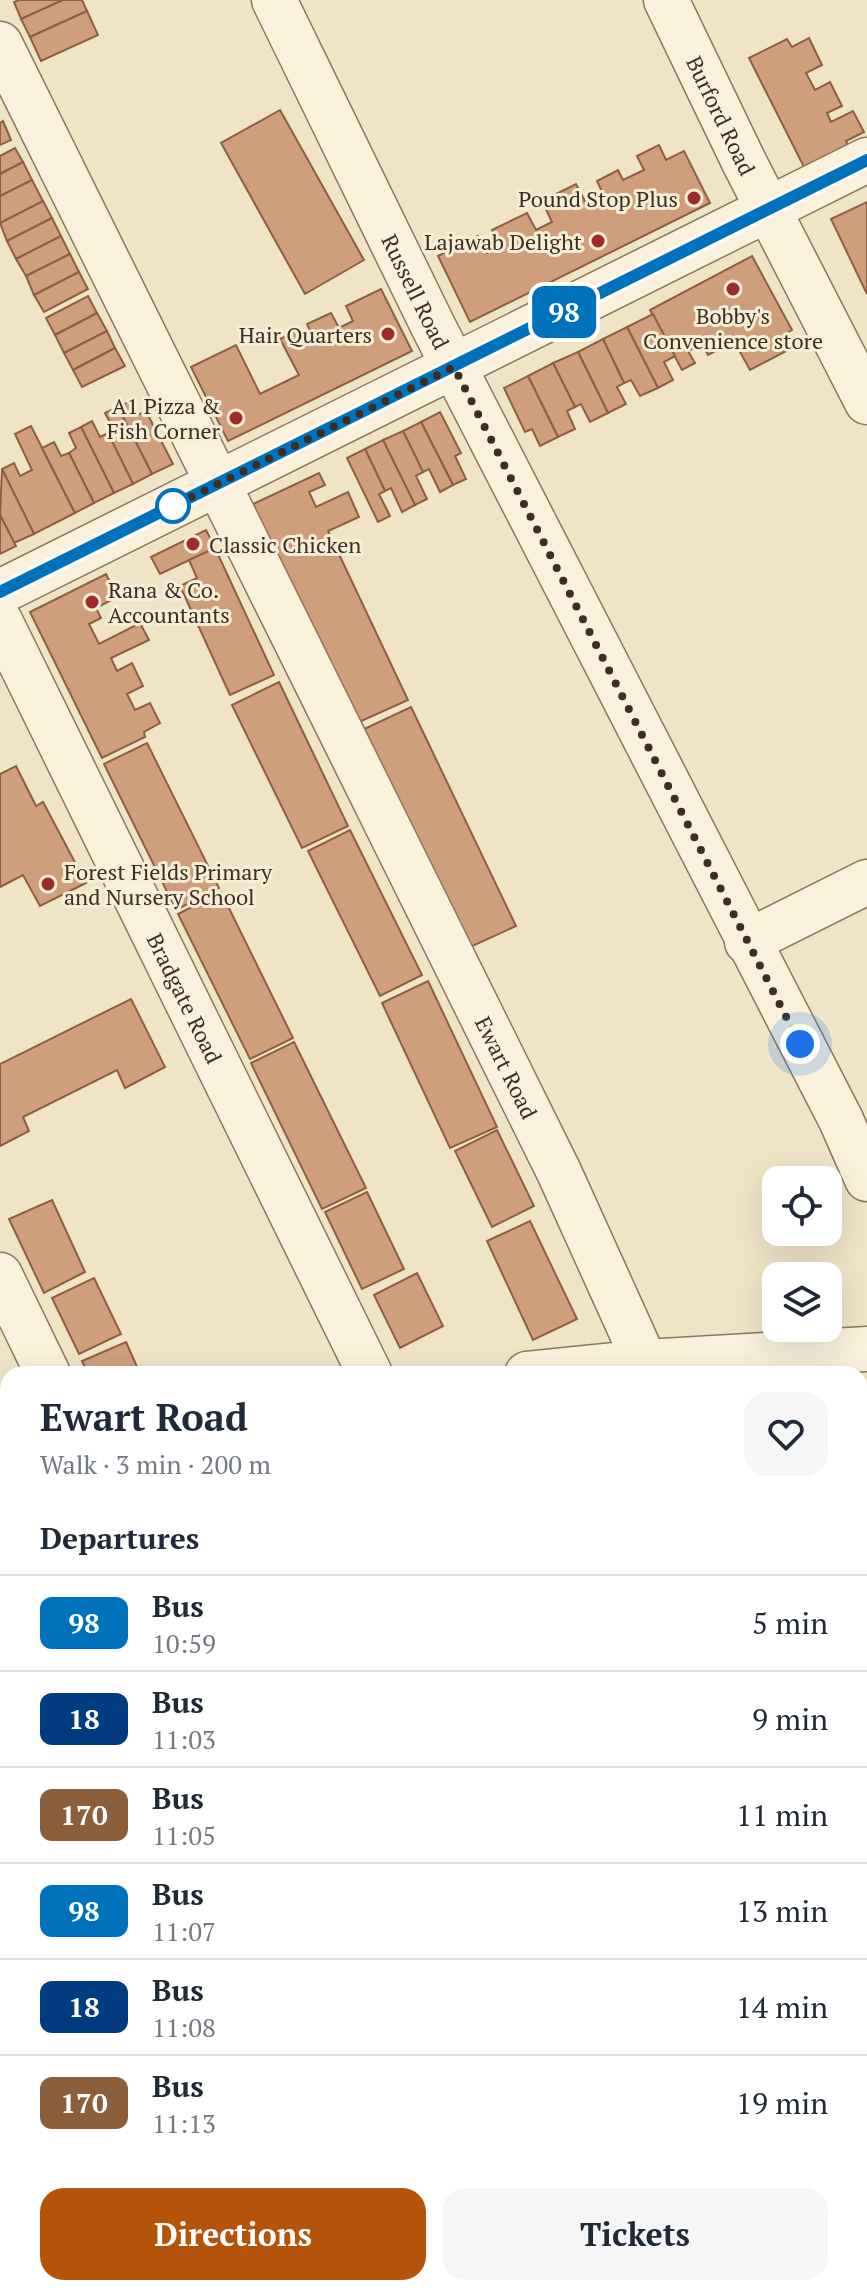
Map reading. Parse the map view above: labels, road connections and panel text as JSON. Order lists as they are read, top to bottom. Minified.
{"streets":{"street":["Burford Road","Russell Road","Bradgate Road","Ewart Road"]},"places":["Pound Stop Plus","Lajawab Delight","Bobby's Convenience store","Hair Quarters","A1 Pizza & Fish Corner","Classic Chicken","Rana & Co. Accountants","Forest Fields Primary and Nursery School"],"lines":["bus line 98"],"page":{"on_map":"98","heading":[["Ewart Road","Walk · 3 min · 200 m"],"Departures"],"list":[{"mark":"98","name":"Bus","note":"10:59","value":"5 min"},{"mark":"18","name":"Bus","note":"11:03","value":"9 min"},{"mark":"170","name":"Bus","note":"11:05","value":"11 min"},{"mark":"98","name":"Bus","note":"11:07","value":"13 min"},{"mark":"18","name":"Bus","note":"11:08","value":"14 min"},{"mark":"170","name":"Bus","note":"11:13","value":"19 min"}],"buttons":["Directions","Tickets"]}}
